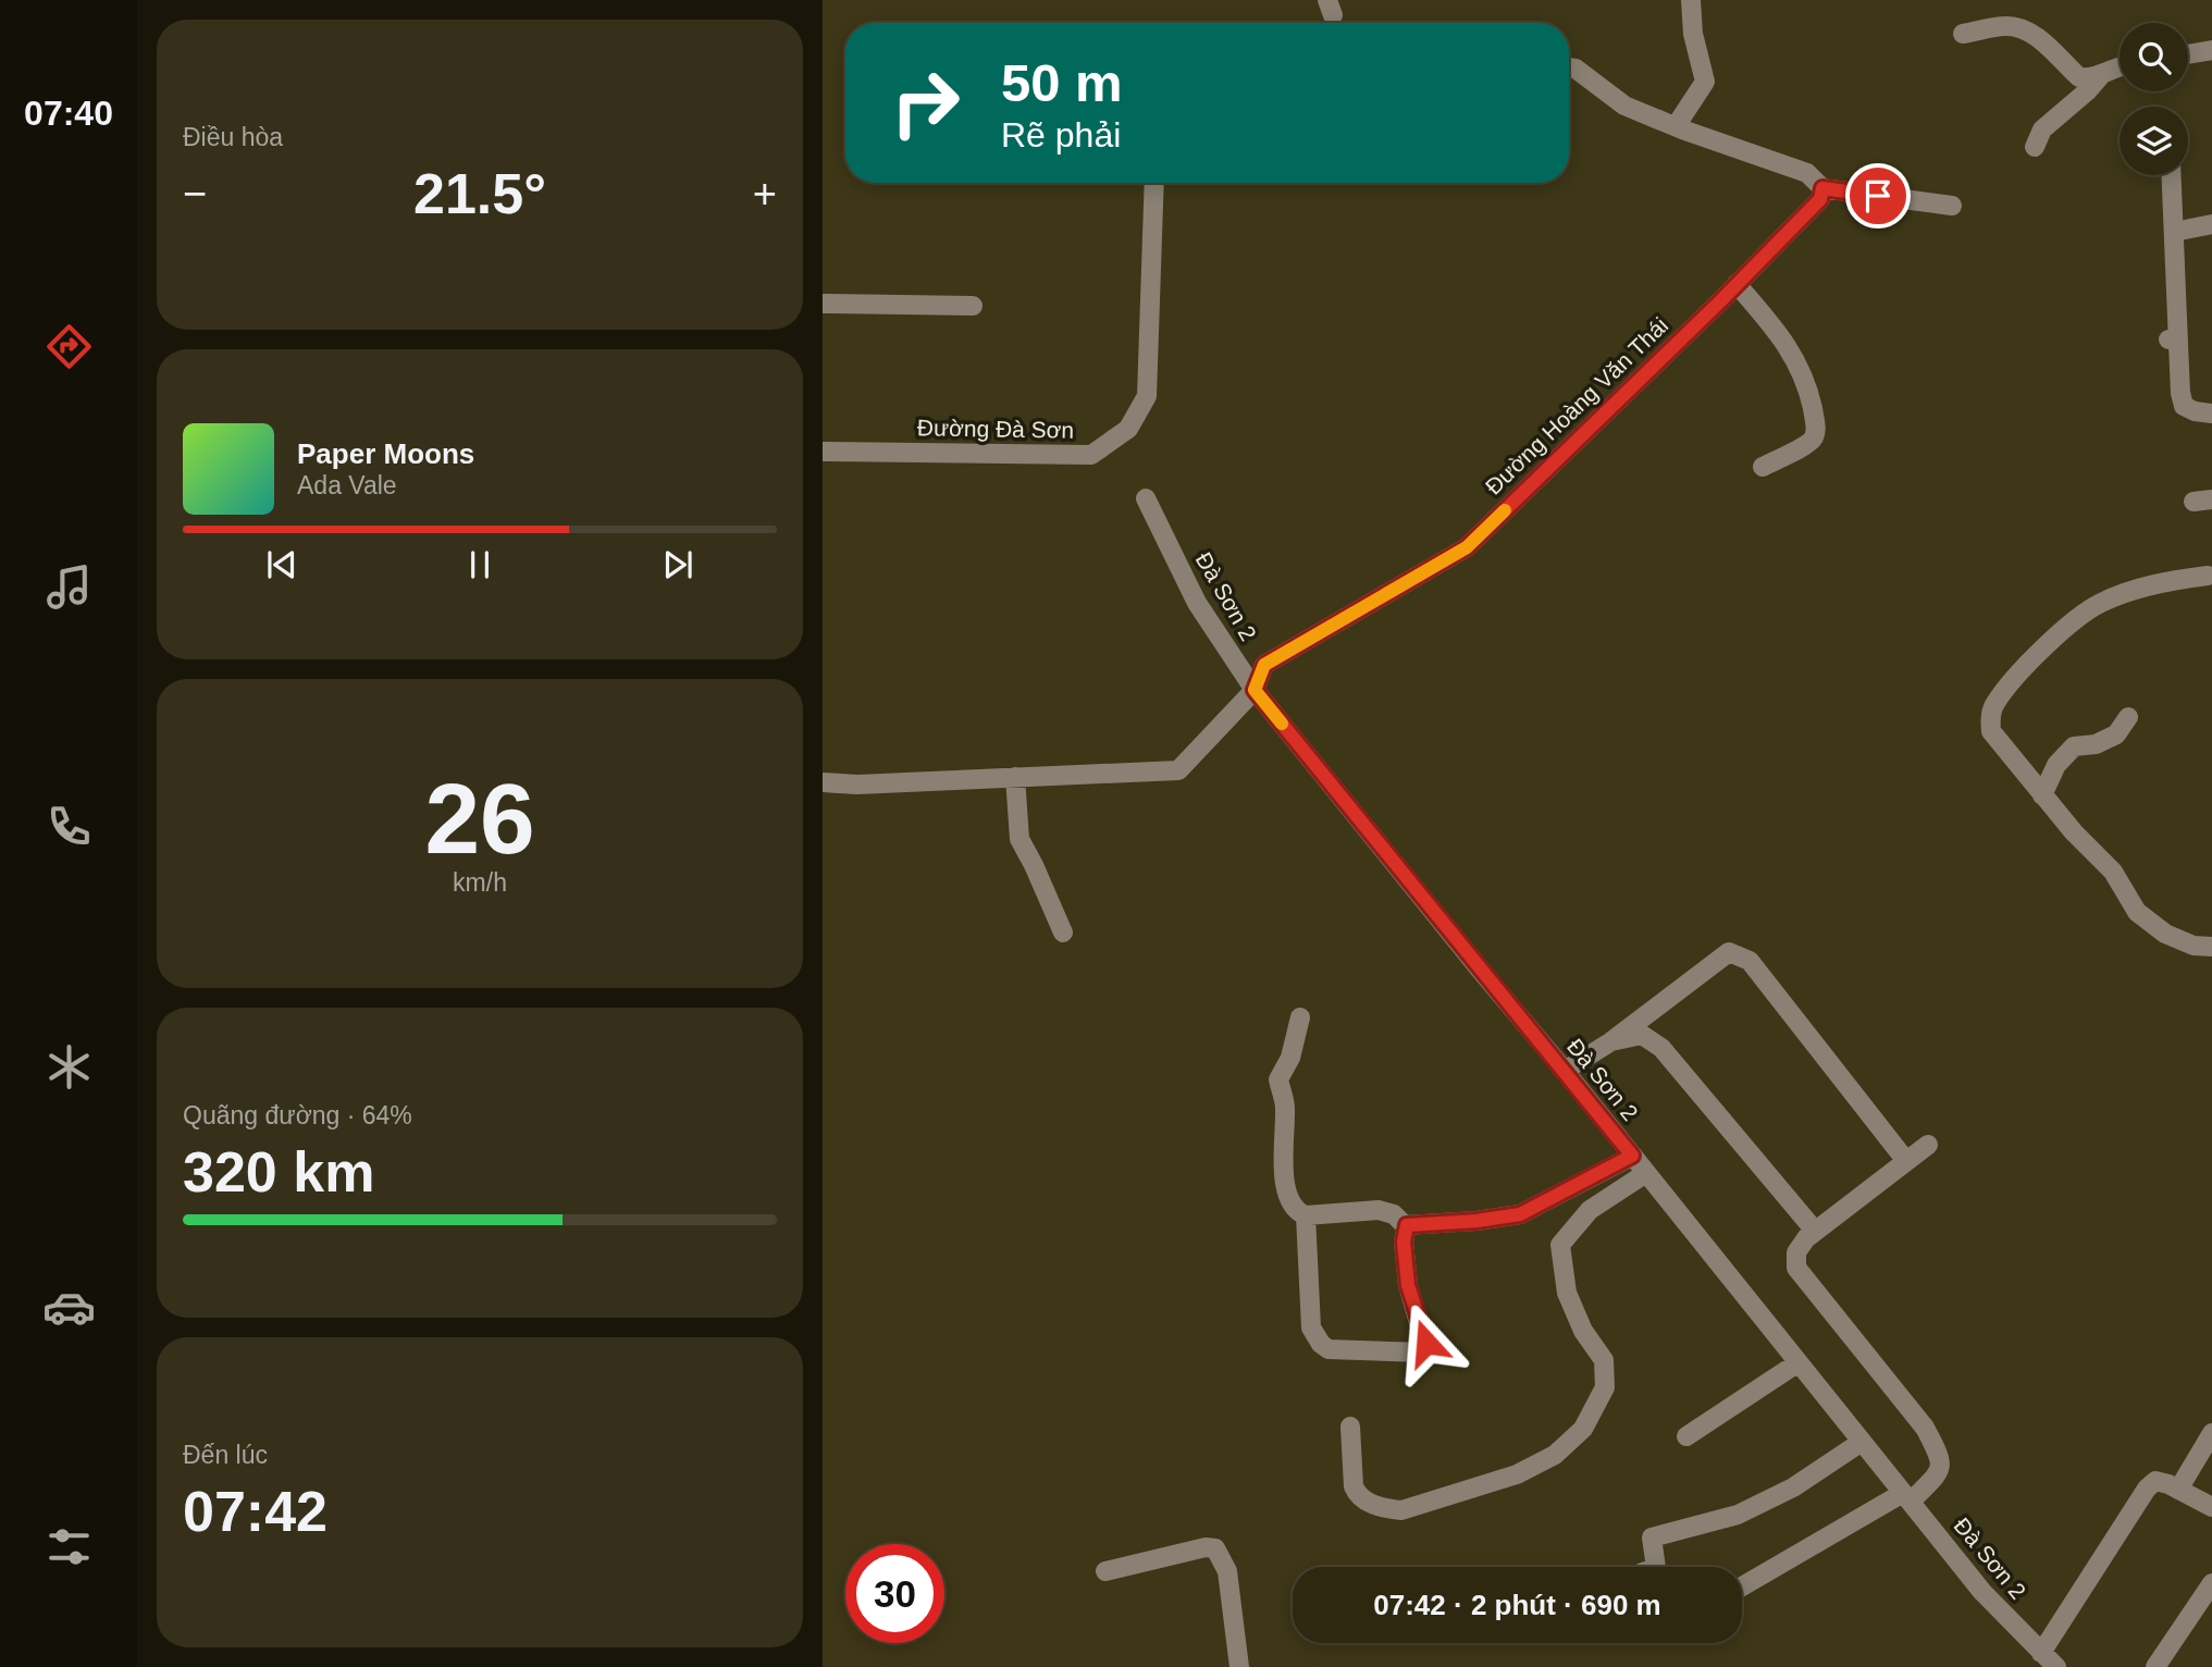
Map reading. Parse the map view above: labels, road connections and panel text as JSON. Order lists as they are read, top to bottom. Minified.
{"streets":{"street":["Đường Hoàng Văn Thái","Đường Đà Sơn","Đà Sơn 2"]},"crossings":[["Đường Hoàng Văn Thái","Đà Sơn 2"]],"page":{"tabs":"07:40","tile":["Điều hòa",["26","km/h"],["Quãng đường · 64%","320 km"],["Đến lúc","07:42"]],"turn":["50 m","Rẽ phải"],"heat":["−","21.5°","+"],"song":["Paper Moons","Ada Vale"],"limit":"30","trip":"07:42 · 2 phút · 690 m"}}
